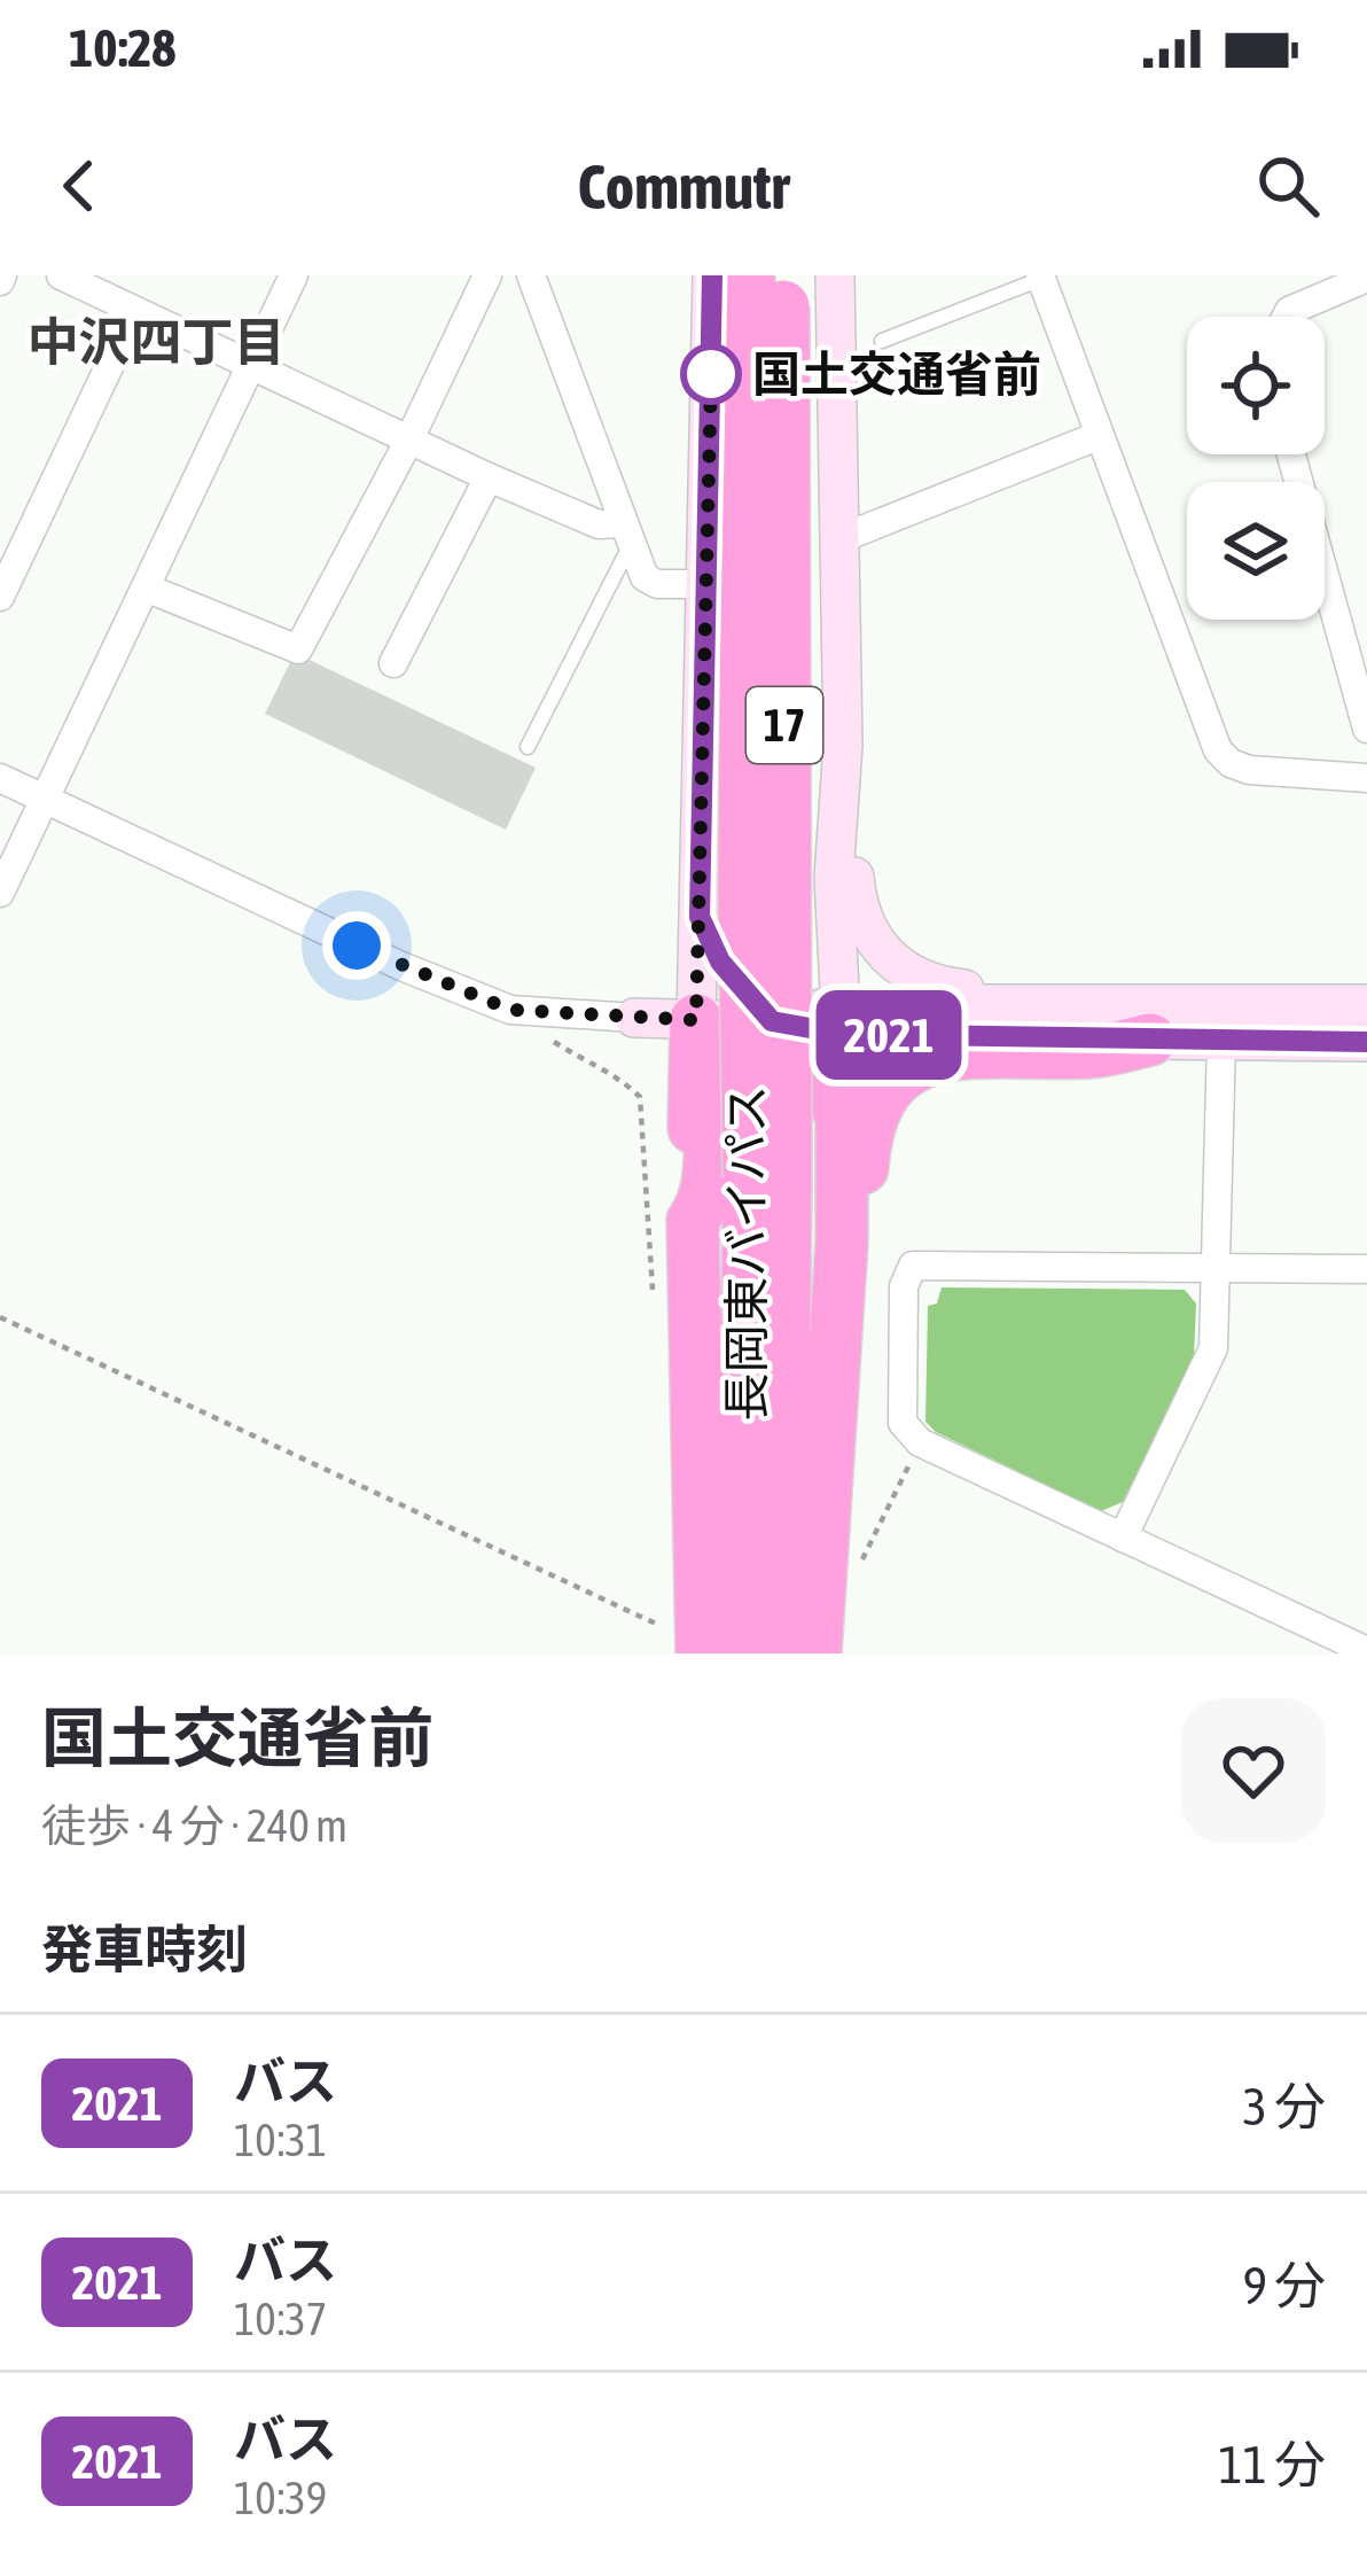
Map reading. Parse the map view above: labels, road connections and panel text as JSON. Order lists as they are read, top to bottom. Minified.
{"streets":{"highway":["17","長岡東バイパス"]},"districts":["中沢四丁目"],"places":["国土交通省前"],"lines":["bus line 2021"],"page":{"status":"10:28","header":"Commutr","on_map":"2021","heading":[["国土交通省前","徒歩 · 4 分 · 240 m"],"発車時刻"],"list":[{"mark":"2021","name":"バス","note":"10:31","value":"3 分"},{"mark":"2021","name":"バス","note":"10:37","value":"9 分"},{"mark":"2021","name":"バス","note":"10:39","value":"11 分"}]}}
